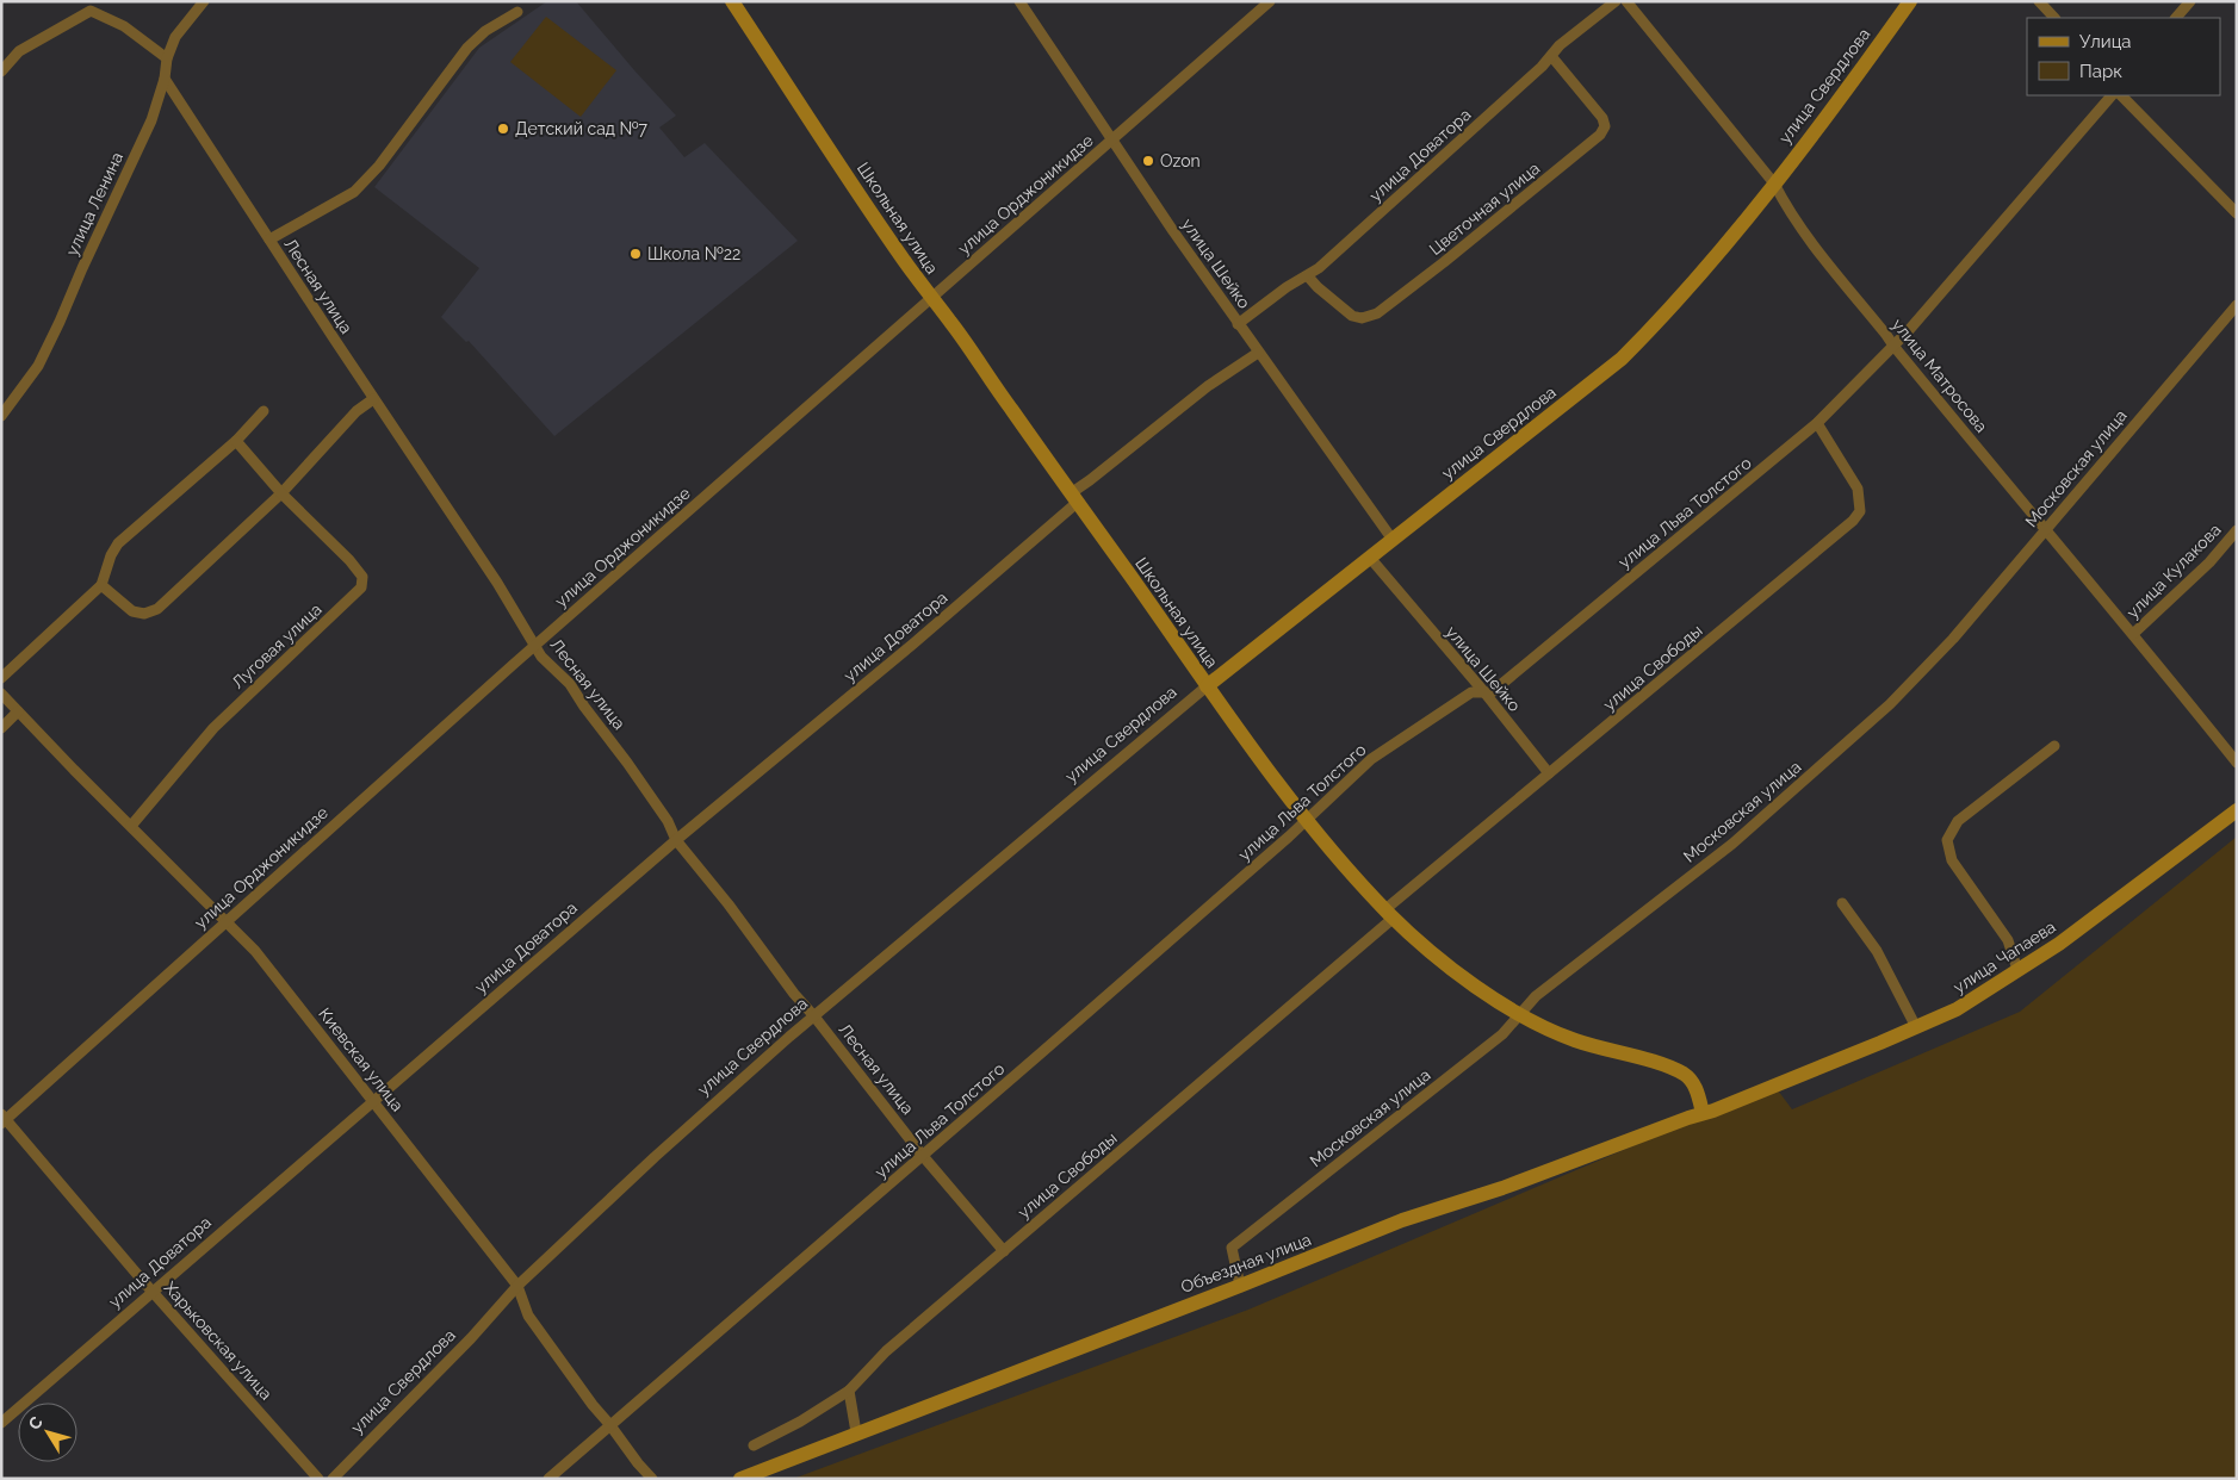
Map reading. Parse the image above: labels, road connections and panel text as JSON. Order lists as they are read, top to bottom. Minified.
{"streets":{"street":["улица Свердлова","улица Доватора","улица Орджоникидзе","улица Ленина","Цветочная улица","Школьная улица","улица Шейко","Лесная улица","улица Матросова","Московская улица","улица Льва Толстого","улица Кулакова","Луговая улица","улица Свободы","улица Чапаева","Киевская улица","Объездная улица","Харьковская улица"]},"crossings":[["улица Свердлова","Школьная улица"],["улица Свердлова","улица Шейко"],["улица Свердлова","Лесная улица"],["улица Свердлова","улица Матросова"],["улица Свердлова","Киевская улица"],["улица Доватора","Цветочная улица"],["улица Доватора","Школьная улица"],["улица Доватора","улица Шейко"],["улица Доватора","Лесная улица"],["улица Доватора","Киевская улица"],["улица Доватора","Харьковская улица"],["улица Орджоникидзе","Школьная улица"],["улица Орджоникидзе","улица Шейко"],["улица Орджоникидзе","Лесная улица"],["улица Орджоникидзе","Киевская улица"],["улица Орджоникидзе","Харьковская улица"],["улица Ленина","Лесная улица"],["Школьная улица","Московская улица"],["Школьная улица","улица Льва Толстого"],["Школьная улица","улица Свободы"],["Школьная улица","Объездная улица"],["улица Шейко","улица Льва Толстого"],["улица Шейко","улица Свободы"],["Лесная улица","улица Льва Толстого"],["Лесная улица","улица Свободы"],["улица Матросова","Московская улица"],["улица Матросова","улица Льва Толстого"],["улица Матросова","улица Кулакова"],["Московская улица","Объездная улица"],["улица Льва Толстого","улица Свободы"],["улица Льва Толстого","Киевская улица"],["Луговая улица","Киевская улица"],["улица Чапаева","Объездная улица"]],"places":["Детский сад №7","Ozon","Школа №22"],"legend":["Улица","Парк"],"north":"top left"}
